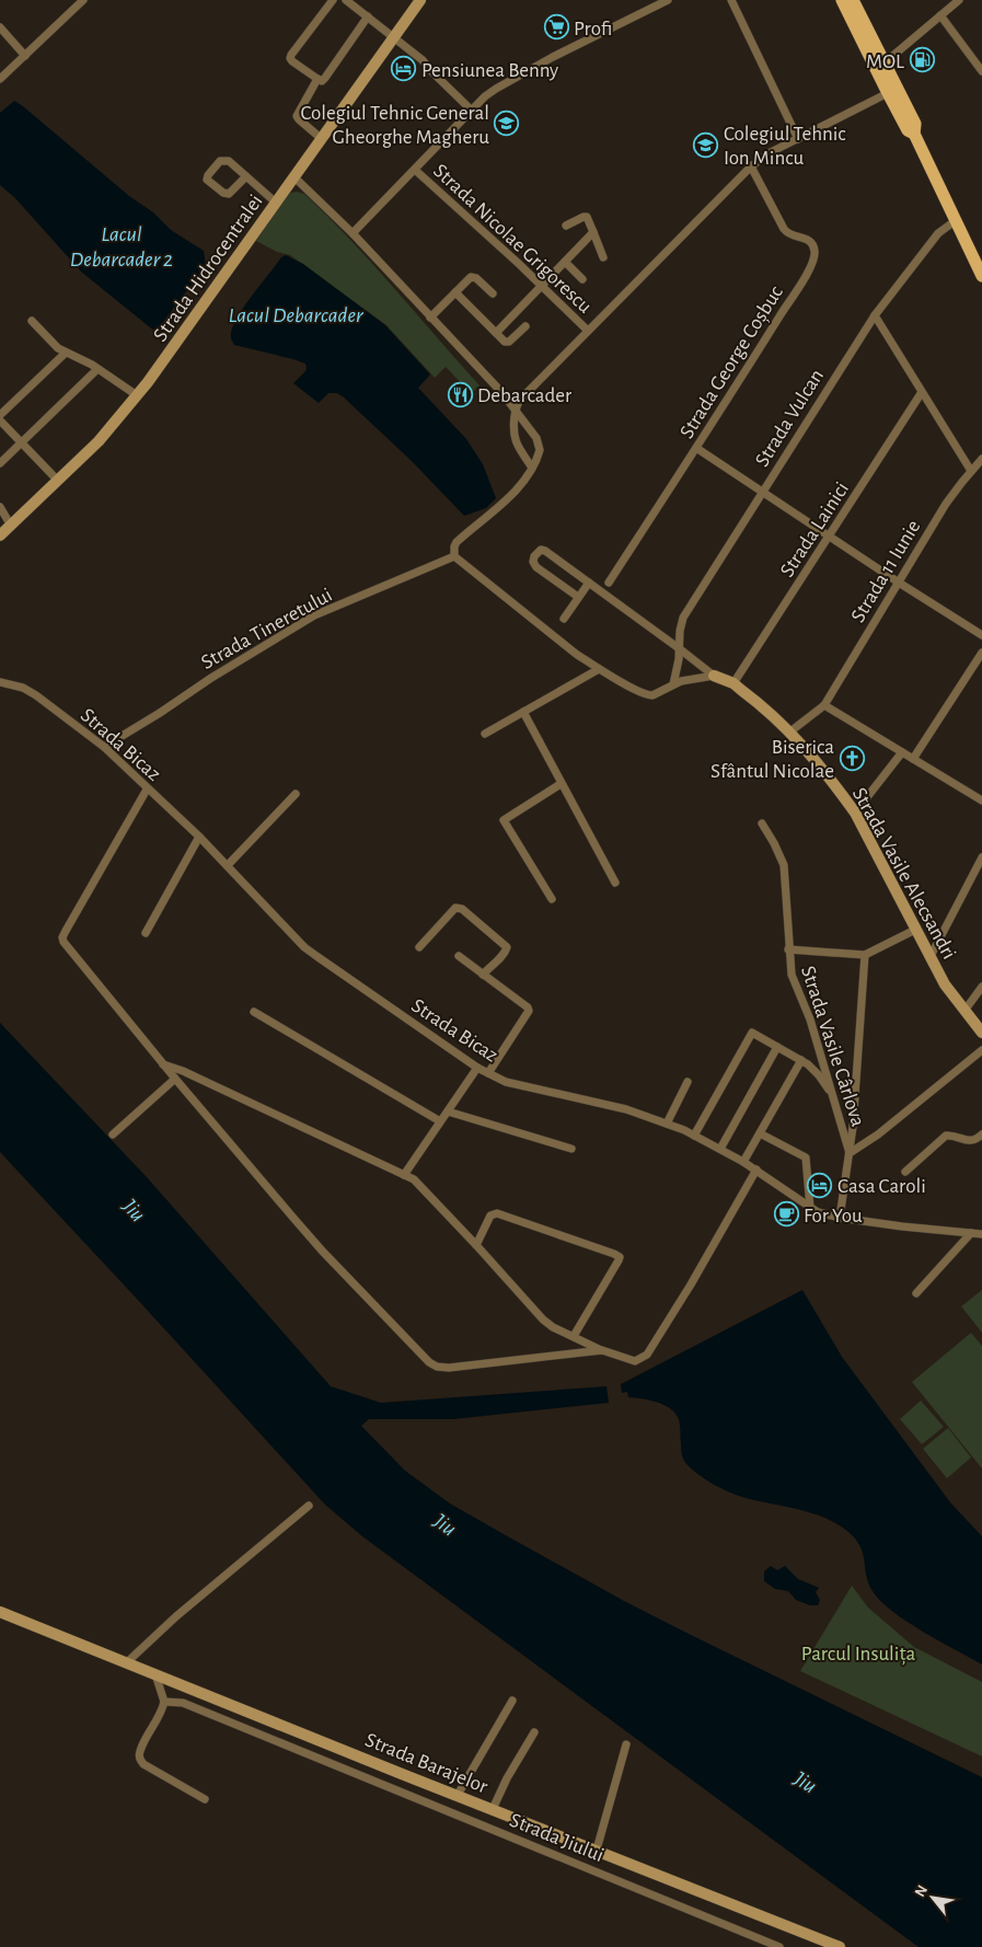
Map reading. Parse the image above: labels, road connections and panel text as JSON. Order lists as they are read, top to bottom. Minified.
{"streets":{"street":["Strada Nicolae Grigorescu","Strada Hidrocentralei","Strada George Coșbuc","Strada Vulcan","Strada Lainici","Strada 11 Iunie","Strada Tineretului","Strada Bicaz","Strada Vasile Alecsandri","Strada Vasile Cârlova","Strada Barajelor","Strada Jiului"]},"crossings":[["Strada Vulcan","Strada Vasile Alecsandri"],["Strada Lainici","Strada Vasile Alecsandri"],["Strada 11 Iunie","Strada Vasile Alecsandri"],["Strada Tineretului","Strada Bicaz"],["Strada Tineretului","Strada Vasile Alecsandri"]],"water":["Lacul Debarcader 2","Lacul Debarcader","Jiu"],"parks":["Parcul Insulița"],"places":{"supermarket":["Profi"],"fuel station":["MOL"],"hotel":["Pensiunea Benny","Casa Caroli"],"school or university":["Colegiul Tehnic General Gheorghe Magheru","Colegiul Tehnic Ion Mincu"],"restaurant":["Debarcader"],"church":["Biserica Sfântul Nicolae"],"cafe":["For You"]},"north":"top left"}
